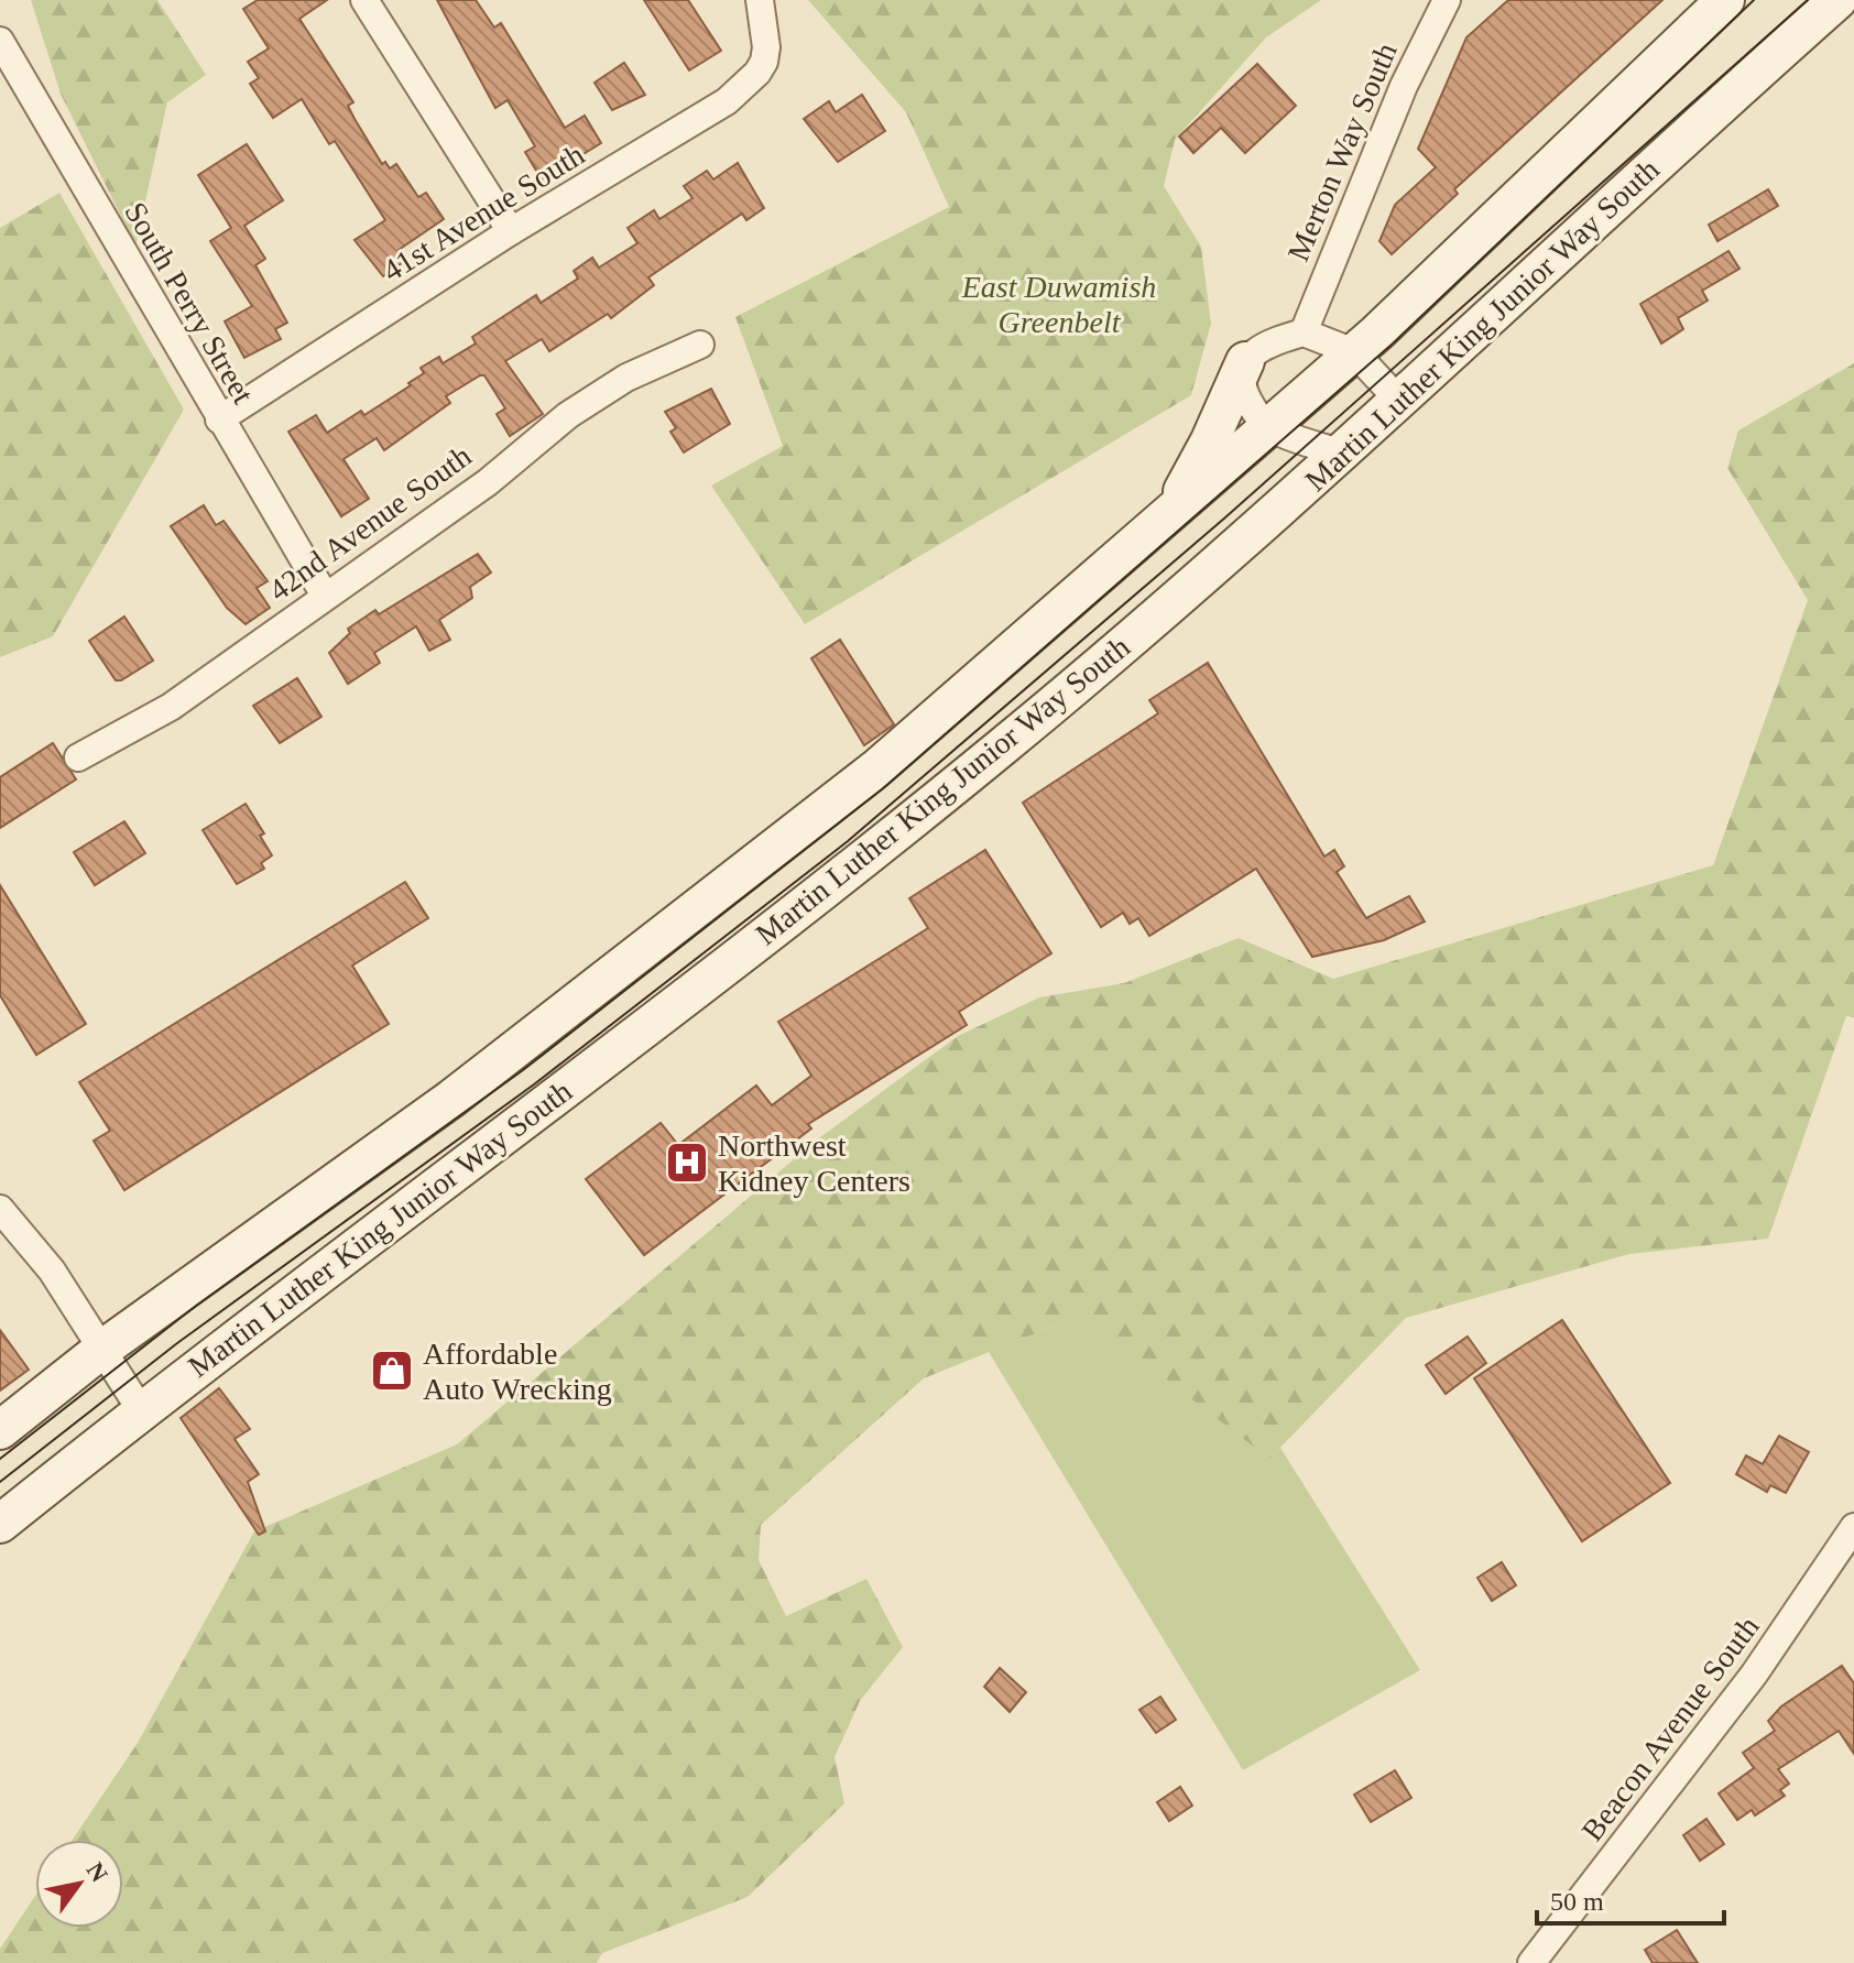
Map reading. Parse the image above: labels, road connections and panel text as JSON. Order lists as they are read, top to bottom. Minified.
{"streets":{"main road":["Martin Luther King Junior Way South"],"street":["Merton Way South","41st Avenue South","South Perry Street","42nd Avenue South","Beacon Avenue South"]},"crossings":[["41st Avenue South","South Perry Street"],["South Perry Street","42nd Avenue South"]],"parks":["East Duwamish Greenbelt"],"places":{"hospital":["Northwest Kidney Centers"],"shop":["Affordable Auto Wrecking"]},"scale_bar":"50 m","north":"top right"}
